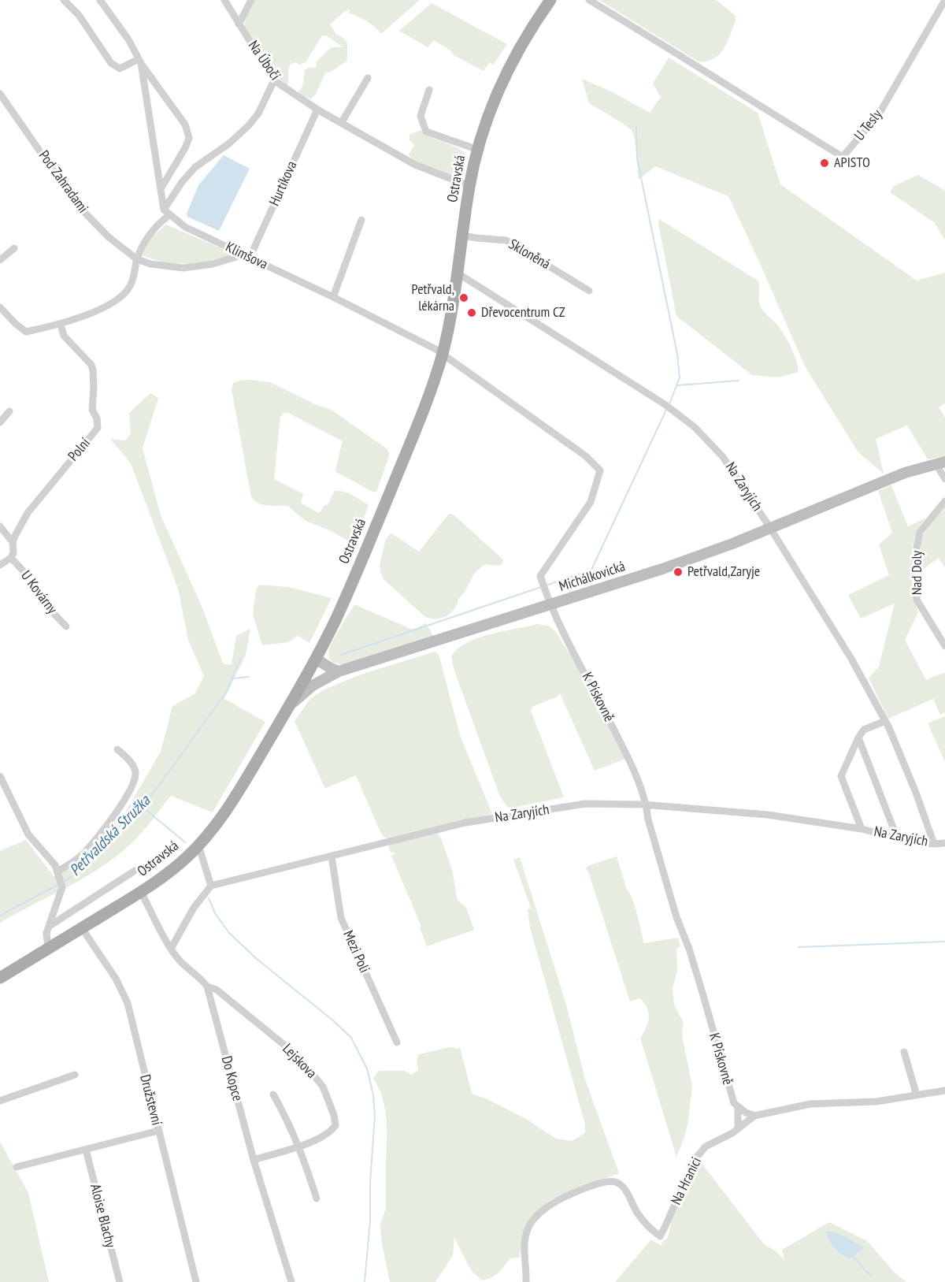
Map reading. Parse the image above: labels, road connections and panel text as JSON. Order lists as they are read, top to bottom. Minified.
{"streets":{"main road":["Ostravská"],"street":["Na Úbočí","U Tesly","Pod Zahradami","Hurtíkova","Skloněná","Klimšova","Polní","Na Zaryjích","Nad Doly","Michálkovická","U Kovárny","K Pískovně","Mezi Poli","Lejskova","Do Kopce","Družstevní","Na Hranici","Aloise Blachy"]},"crossings":[["Na Úbočí","Ostravská"],["Na Úbočí","Hurtíkova"],["Ostravská","Skloněná"],["Ostravská","Klimšova"],["Ostravská","Na Zaryjích"],["Ostravská","Michálkovická"],["Ostravská","K Pískovně"],["Ostravská","Do Kopce"],["Ostravská","Družstevní"],["Hurtíkova","Klimšova"],["Klimšova","K Pískovně"],["Polní","U Kovárny"],["Na Zaryjích","Michálkovická"],["Na Zaryjích","K Pískovně"],["Na Zaryjích","Mezi Poli"],["Michálkovická","K Pískovně"],["Lejskova","Do Kopce"]],"water":["Petřvaldská Stružka"],"places":["APISTO","Petřvald, lékárna","Dřevocentrum CZ","Petřvald,Zaryje"]}
